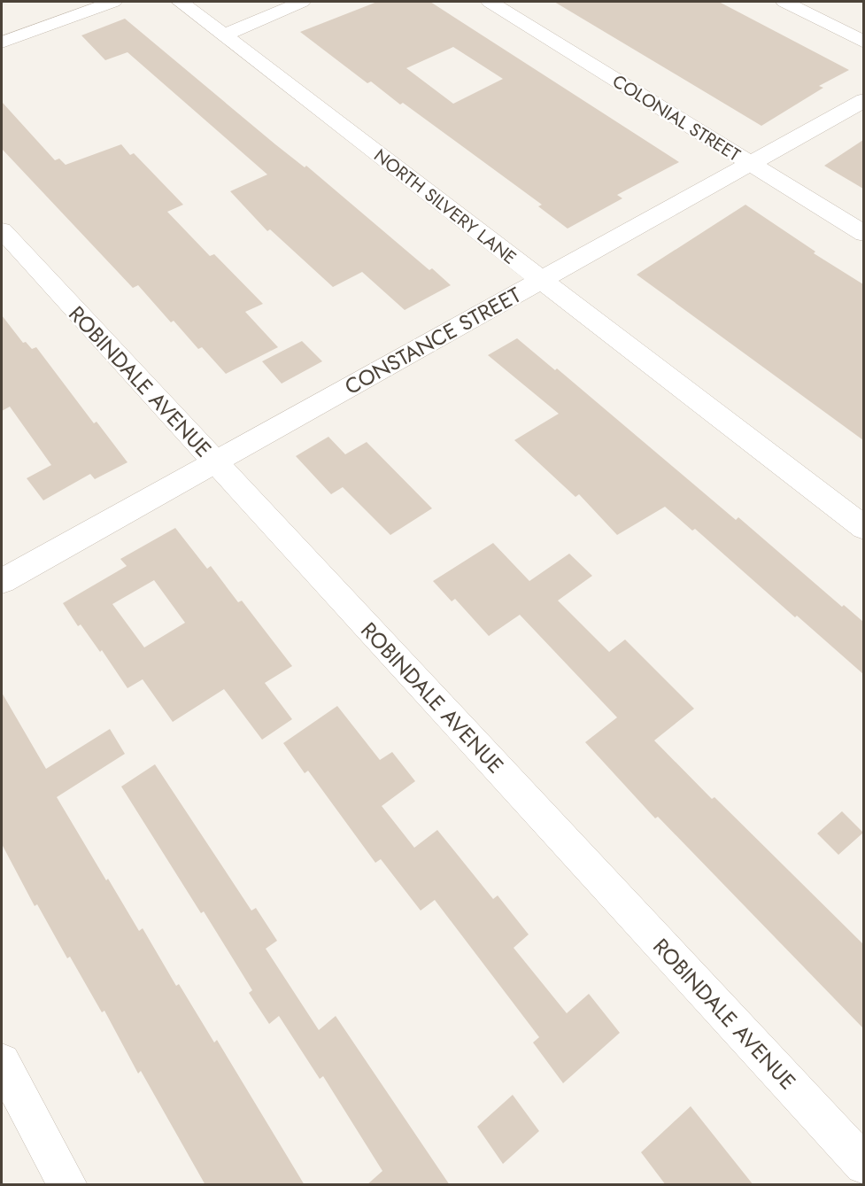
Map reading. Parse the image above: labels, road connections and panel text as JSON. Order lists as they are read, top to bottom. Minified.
{"streets":{"street":["COLONIAL STREET","NORTH SILVERY LANE","CONSTANCE STREET","ROBINDALE AVENUE"]},"crossings":[["COLONIAL STREET","CONSTANCE STREET"],["NORTH SILVERY LANE","CONSTANCE STREET"],["CONSTANCE STREET","ROBINDALE AVENUE"]]}
